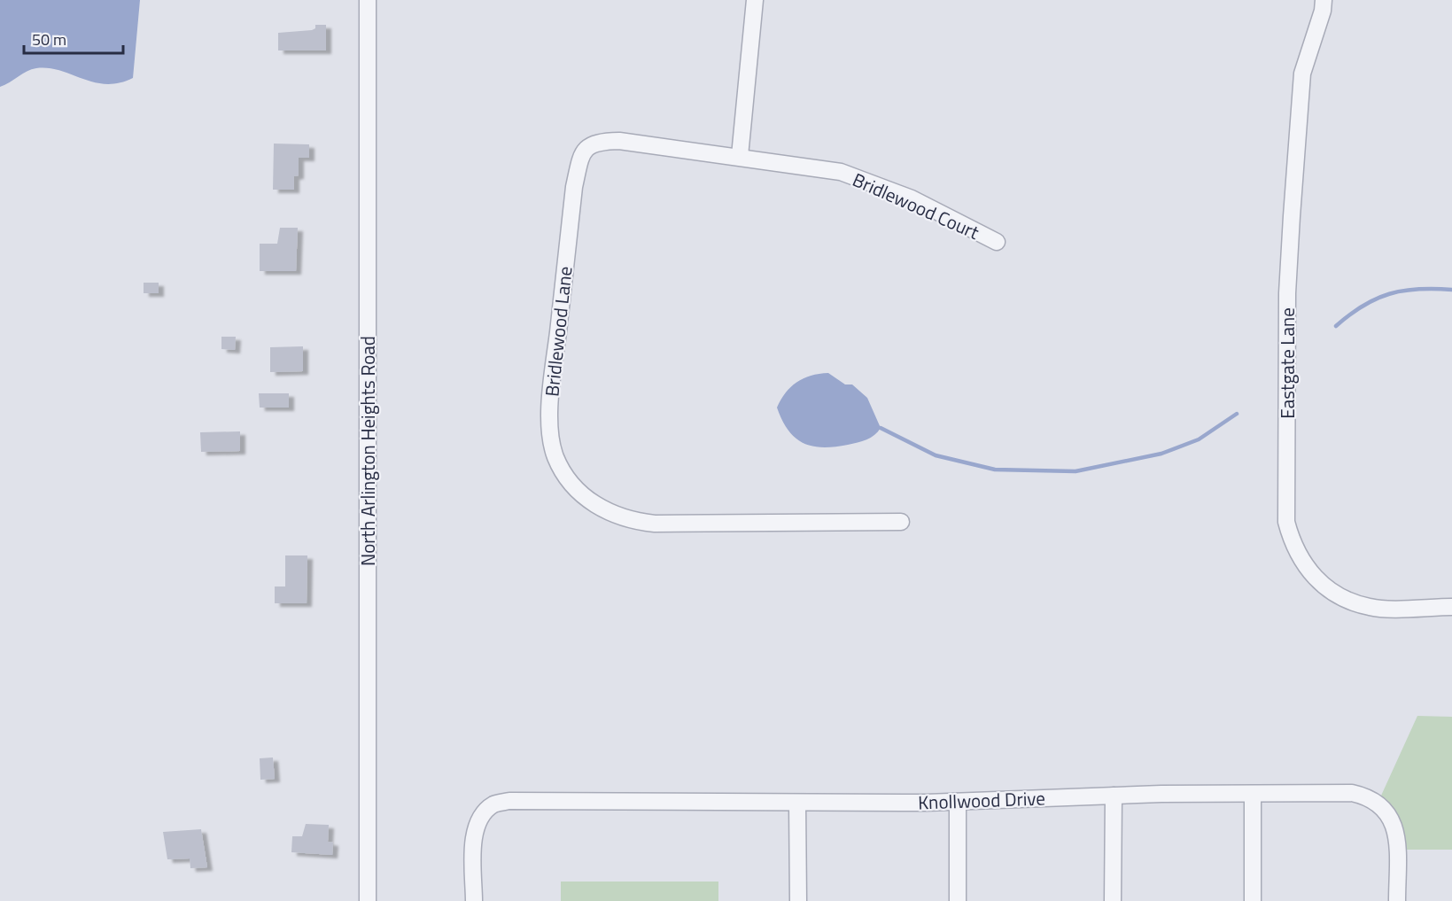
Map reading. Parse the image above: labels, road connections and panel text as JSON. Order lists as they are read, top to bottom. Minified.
{"streets":{"street":["Bridlewood Court","Bridlewood Lane","Eastgate Lane","North Arlington Heights Road","Knollwood Drive"]},"crossings":[["Bridlewood Court","Bridlewood Lane"]],"scale_bar":"50 m"}
